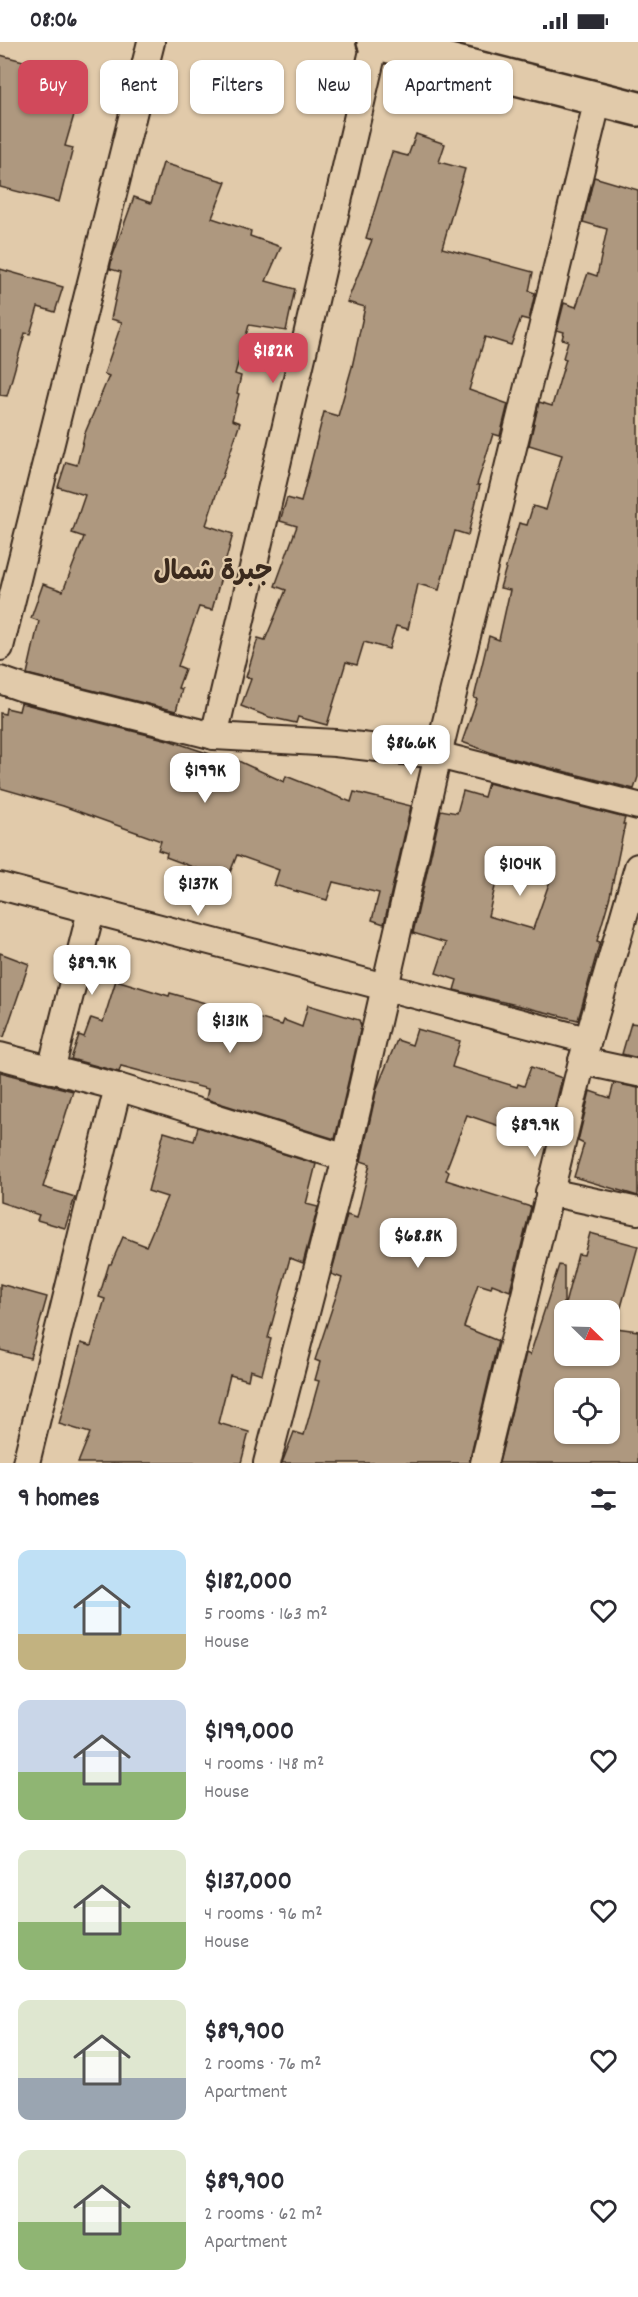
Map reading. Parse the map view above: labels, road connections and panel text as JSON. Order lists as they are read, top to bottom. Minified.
{"districts":["جبرة شمال"],"north":"bottom right","page":{"status":"08:06","chip":["Buy","Rent","Filters","New","Apartment"],"price":["$182K","$86.6K","$199K","$104K","$137K","$89.9K","$131K","$89.9K","$68.8K"],"heading":"9 homes","list":[{"name":"$182,000","note":"5 rooms · 163 m² · House"},{"name":"$199,000","note":"4 rooms · 148 m² · House"},{"name":"$137,000","note":"4 rooms · 96 m² · House"},{"name":"$89,900","note":"2 rooms · 76 m² · Apartment"},{"name":"$89,900","note":"2 rooms · 62 m² · Apartment"}]}}
